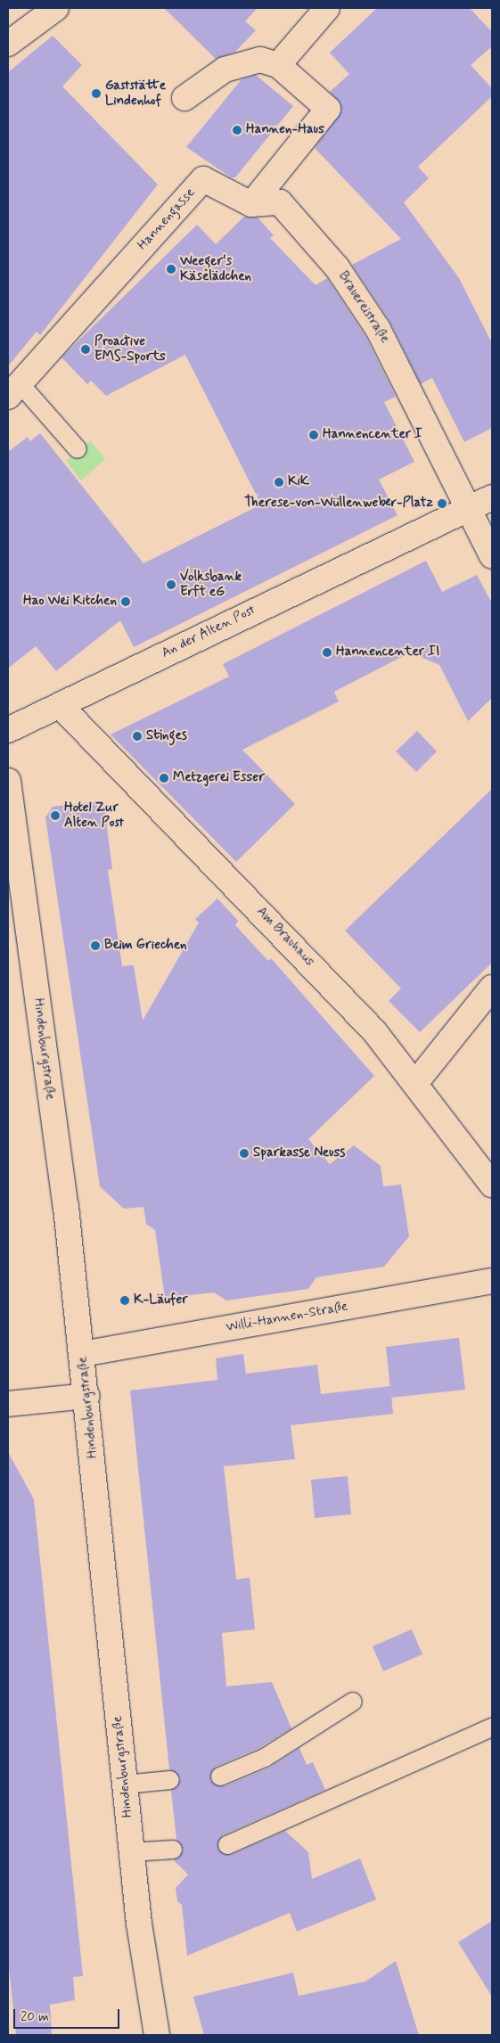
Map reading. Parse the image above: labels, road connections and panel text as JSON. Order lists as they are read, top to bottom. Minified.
{"streets":{"street":["Hannengasse","Brauereistraße","An der Alten Post","Am Brauhaus","Hindenburgstraße","Willi-Hannen-Straße"]},"crossings":[["Hannengasse","Brauereistraße"],["Brauereistraße","An der Alten Post"],["An der Alten Post","Am Brauhaus"],["Hindenburgstraße","Willi-Hannen-Straße"]],"places":["Gaststätte Lindenhof","Hannen-Haus","Weeger's Käselädchen","Proactive EMS-Sports","Hannencenter I","KiK","Therese-von-Wüllenweber-Platz","Volksbank Erft eG","Hao Wei Kitchen","Hannencenter II","Stinges","Metzgerei Esser","Hotel Zur Alten Post","Beim Griechen","Sparkasse Neuss","K-Läufer"],"scale_bar":"20 m"}
